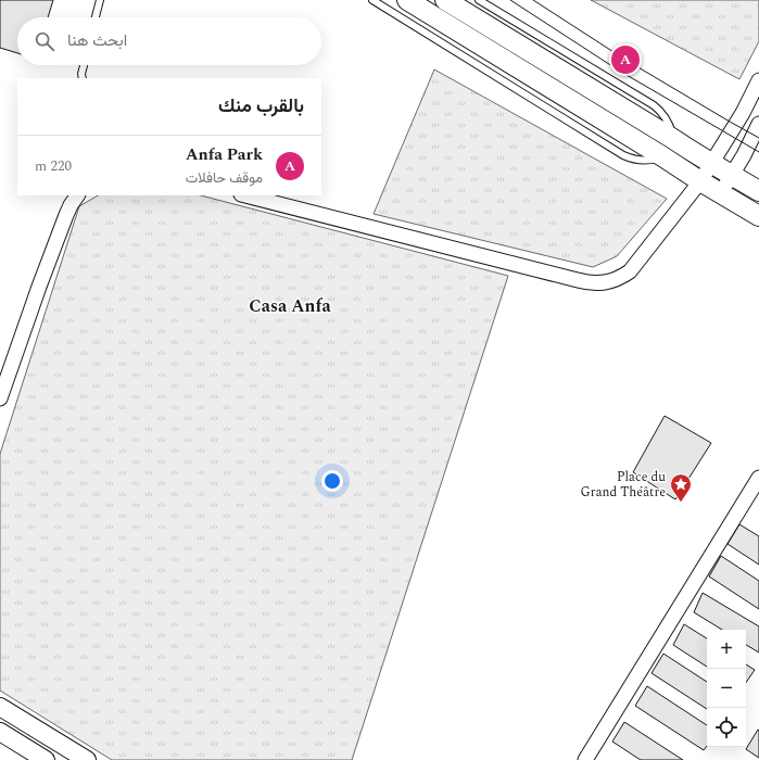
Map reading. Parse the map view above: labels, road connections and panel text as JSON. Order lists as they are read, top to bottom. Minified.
{"districts":["Casa Anfa"],"places":{"place":["Place du Grand Théâtre"]},"page":{"search":"ابحث هنا","pins":"A","heading":"بالقرب منك","list":[{"mark":"A","name":"Anfa Park","note":"موقف حافلات","value":"220 m"}],"map_buttons":["+","−"]}}
